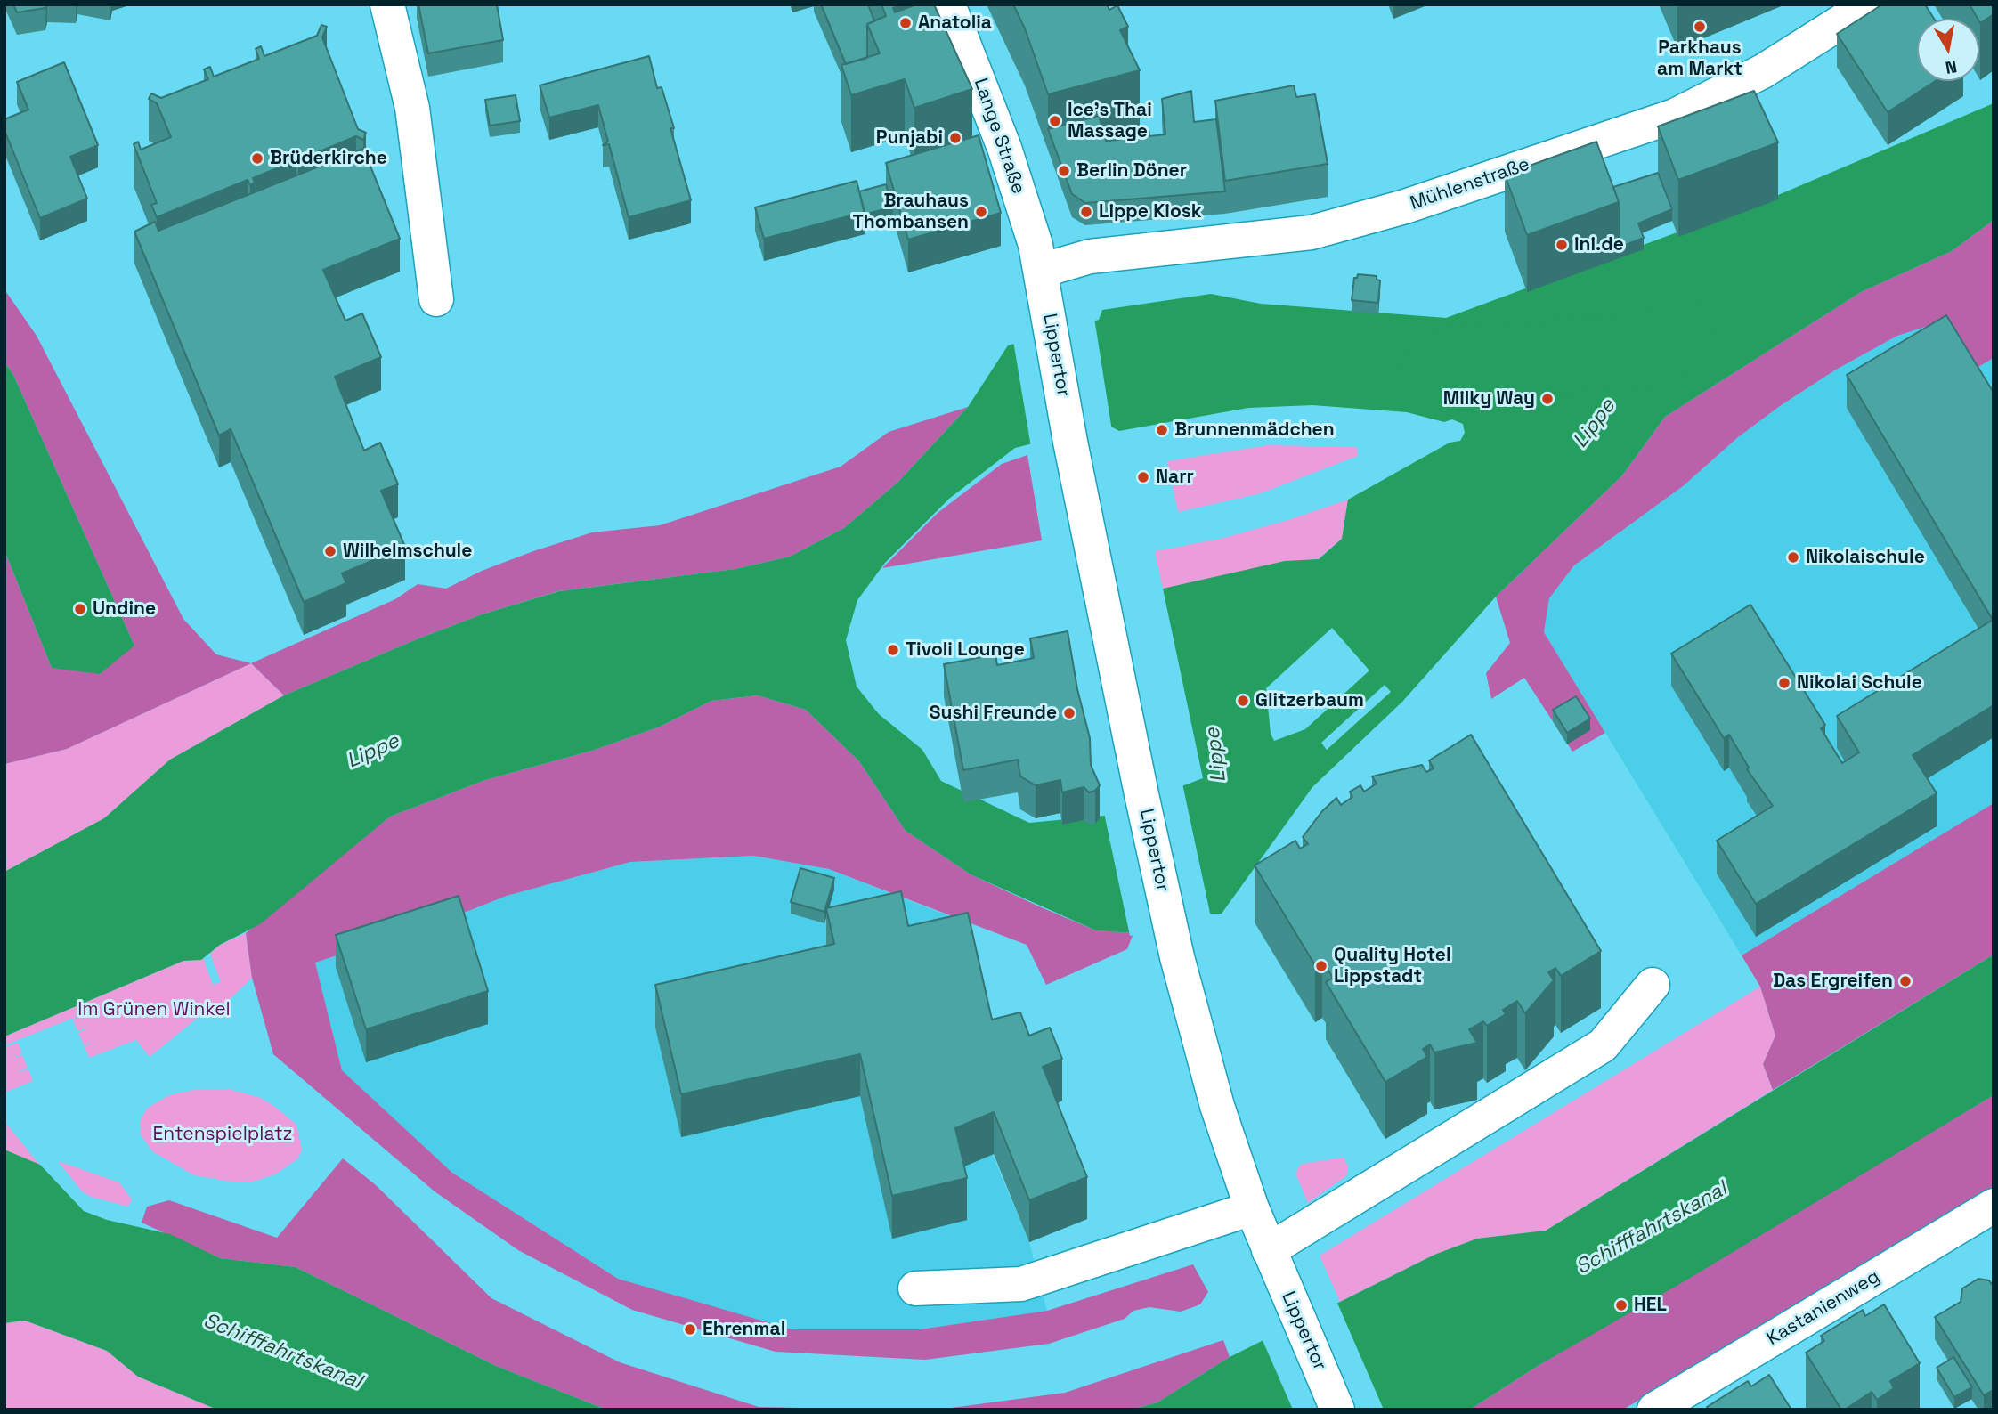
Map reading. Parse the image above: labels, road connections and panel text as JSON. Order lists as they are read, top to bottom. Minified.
{"streets":{"street":["Lange Straße","Mühlenstraße","Lippertor","Kastanienweg"]},"crossings":[["Lange Straße","Mühlenstraße"],["Lange Straße","Lippertor"],["Mühlenstraße","Lippertor"]],"water":["Lippe","Schifffahrtskanal"],"parks":["Im Grünen Winkel","Entenspielplatz"],"places":["Anatolia","Parkhaus am Markt","Ice's Thai Massage","Punjabi","Brüderkirche","Berlin Döner","Brauhaus Thombansen","Lippe Kiosk","ini.de","Milky Way","Brunnenmädchen","Narr","Wilhelmschule","Nikolaischule","Undine","Tivoli Lounge","Nikolai Schule","Glitzerbaum","Sushi Freunde","Quality Hotel Lippstadt","Das Ergreifen","HEL","Ehrenmal"],"north":"bottom"}
